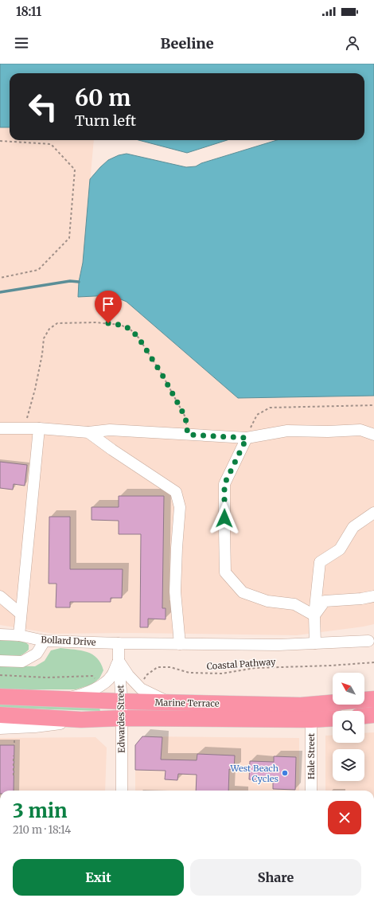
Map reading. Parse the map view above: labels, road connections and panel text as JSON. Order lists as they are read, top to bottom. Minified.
{"streets":{"highway":["Marine Terrace"],"street":["Bollard Drive","Edwardes Street","Hale Street"],"path":["Coastal Pathway"]},"crossings":[["Bollard Drive","Edwardes Street"],["Marine Terrace","Edwardes Street"],["Marine Terrace","Hale Street"]],"places":["West Beach Cycles"],"north":"top left","page":{"status":"18:11","header":"Beeline","turn":["60 m","Turn left"],"heading":["3 min","210 m · 18:14"],"buttons":["Exit","Share"]}}
